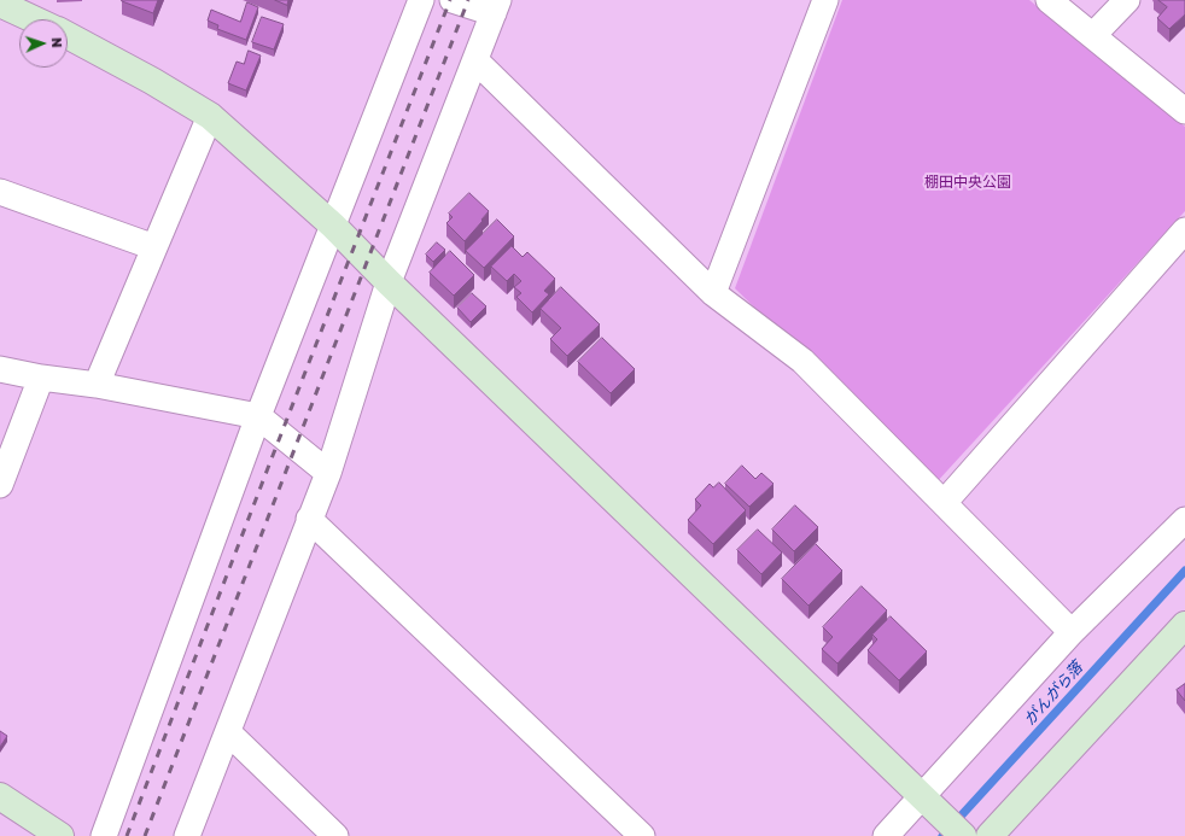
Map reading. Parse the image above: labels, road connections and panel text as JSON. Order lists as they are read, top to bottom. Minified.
{"water":["がんがら落"],"parks":["棚田中央公園"],"north":"right"}
